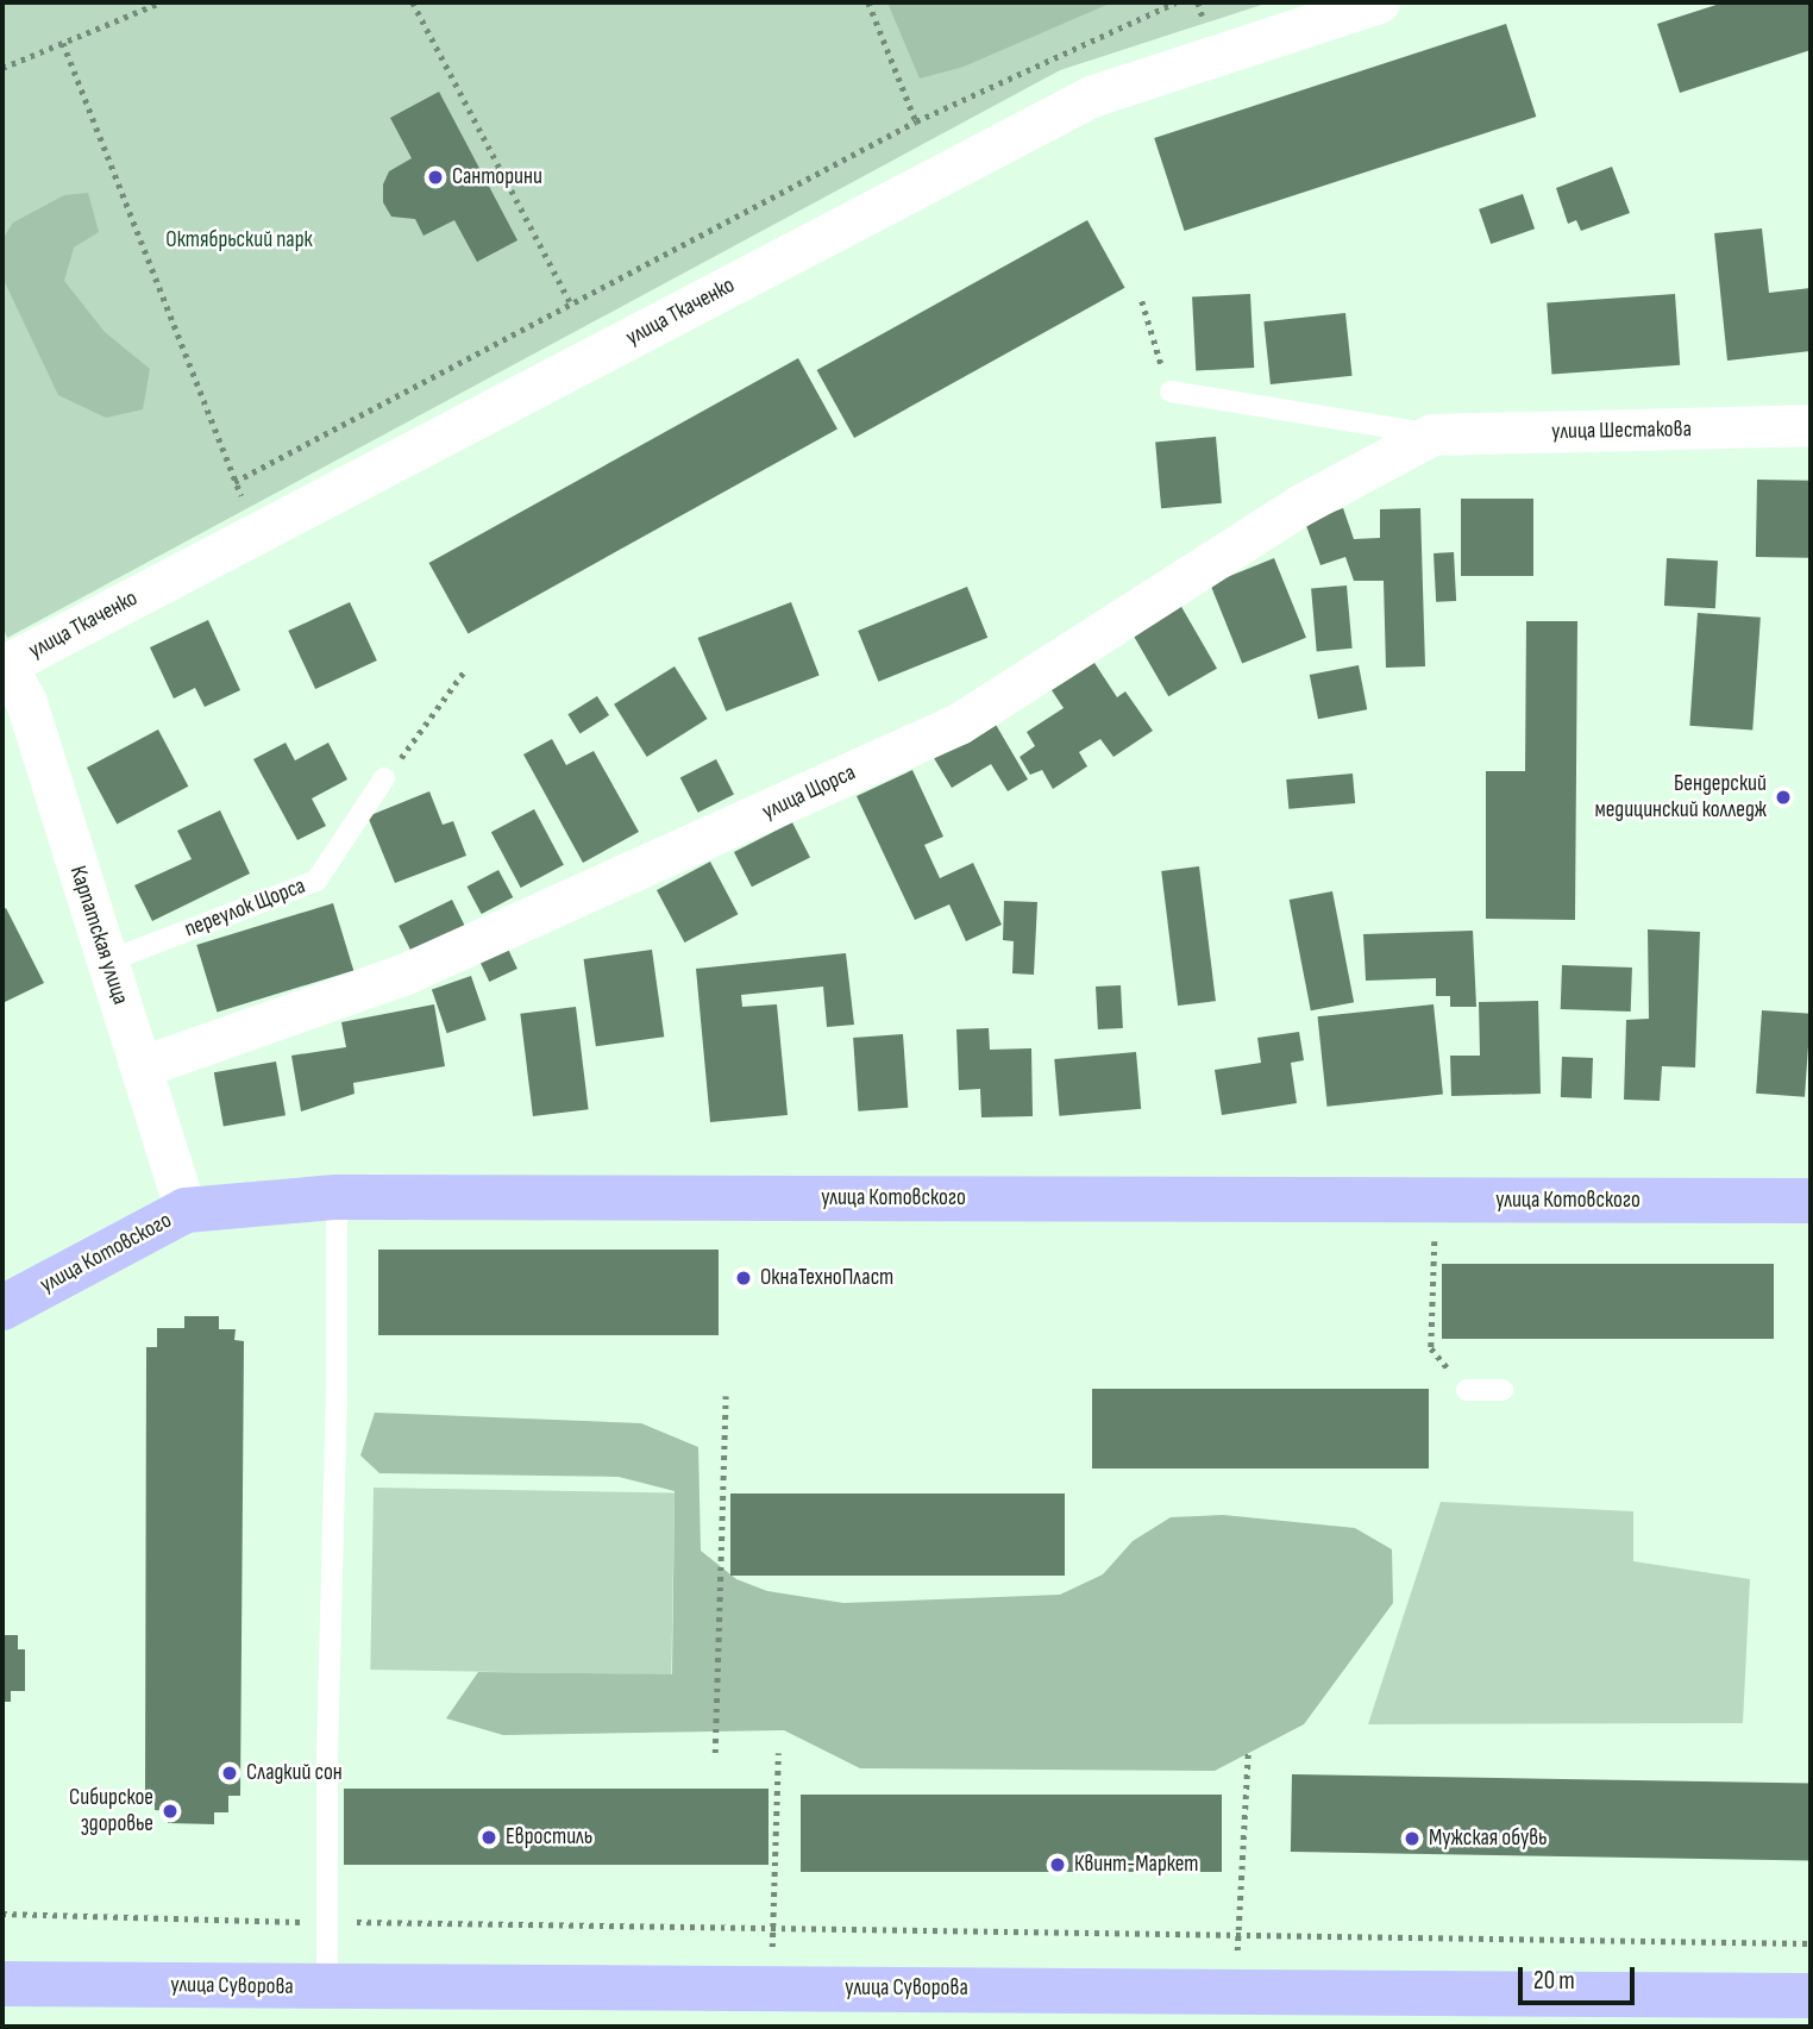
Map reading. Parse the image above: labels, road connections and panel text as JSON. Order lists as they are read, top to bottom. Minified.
{"streets":{"main road":["улица Котовского","улица Суворова"],"street":["улица Ткаченко","улица Шестакова","улица Щорса","Карпатская улица"],"lane":["переулок Щорса"]},"crossings":[["улица Ткаченко","Карпатская улица"],["улица Шестакова","улица Щорса"],["улица Щорса","Карпатская улица"],["переулок Щорса","Карпатская улица"],["Карпатская улица","улица Котовского"]],"parks":["Октябрьский парк"],"places":["Санторини","Бендерский медицинский колледж","ОкнаТехноПласт","Сладкий сон","Сибирское здоровье","Евростиль","Мужская обувь","Квинт-Маркет"],"scale_bar":"20 m"}
